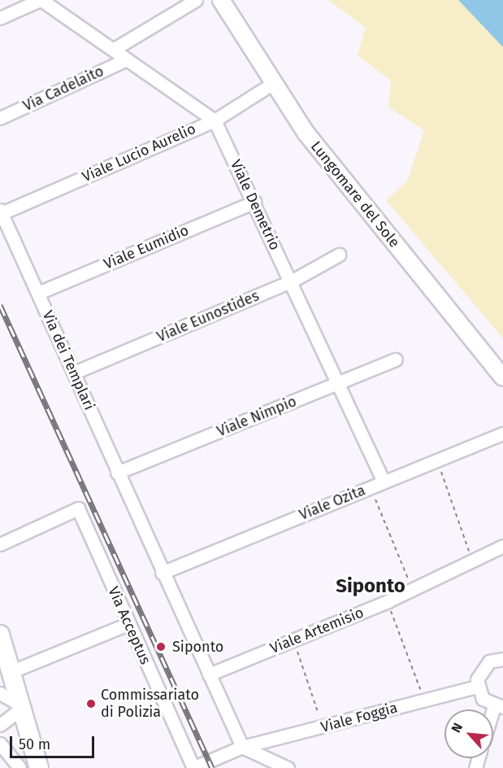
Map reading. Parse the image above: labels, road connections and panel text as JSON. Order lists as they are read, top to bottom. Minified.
{"streets":{"street":["Via Cadelaito","Viale Lucio Aurelio","Lungomare del Sole","Viale Demetrio","Viale Eumidio","Viale Eunostides","Via dei Templari","Viale Nimpio","Viale Ozita","Via Acceptus","Viale Artemisio","Viale Foggia"]},"crossings":[["Via Cadelaito","Viale Demetrio"],["Viale Lucio Aurelio","Lungomare del Sole"],["Viale Lucio Aurelio","Viale Demetrio"],["Viale Lucio Aurelio","Via dei Templari"],["Viale Demetrio","Viale Eumidio"],["Viale Demetrio","Viale Eunostides"],["Viale Demetrio","Viale Nimpio"],["Viale Demetrio","Viale Ozita"],["Viale Eumidio","Via dei Templari"],["Viale Eunostides","Via dei Templari"],["Via dei Templari","Viale Nimpio"],["Via dei Templari","Viale Ozita"],["Via dei Templari","Viale Artemisio"],["Via dei Templari","Viale Foggia"],["Via Acceptus","Viale Foggia"]],"districts":["Siponto"],"places":["Siponto","Commissariato di Polizia"],"scale_bar":"50 m","north":"top left"}
